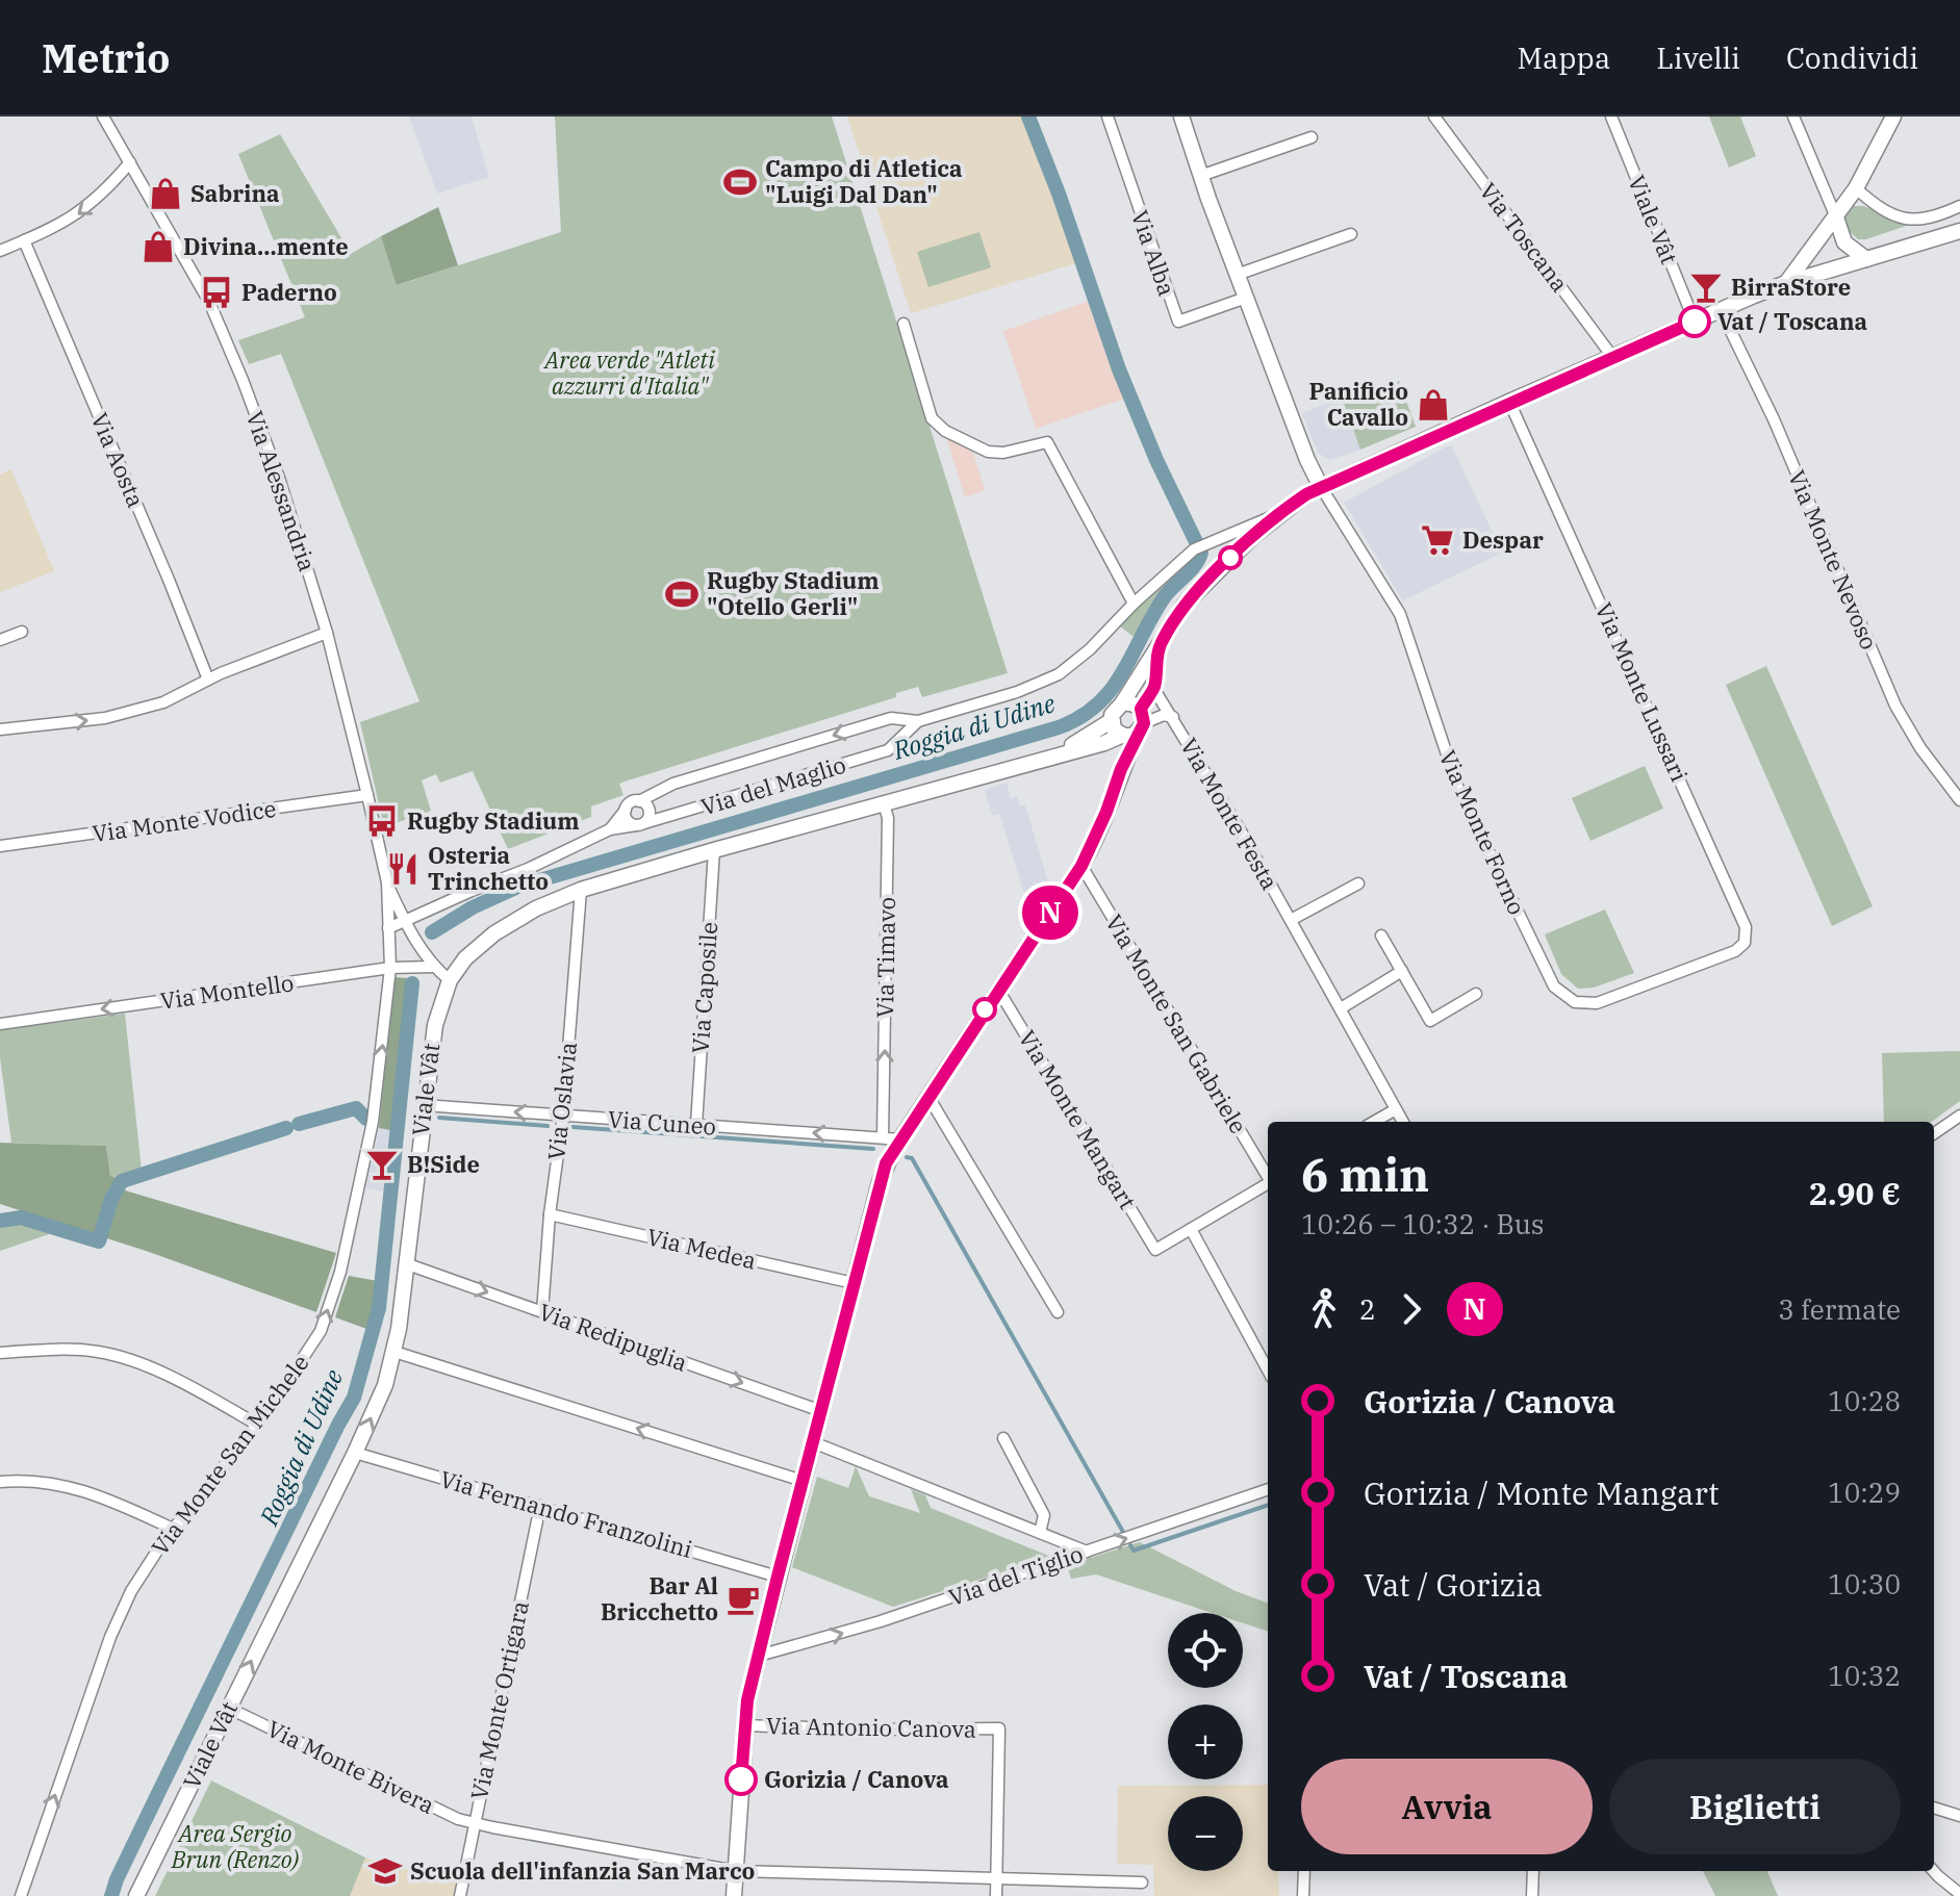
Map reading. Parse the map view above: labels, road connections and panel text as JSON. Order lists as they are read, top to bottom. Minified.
{"streets":{"main road":["Viale Vât"],"street":["Via Toscana","Via Alba","Via Aosta","Via Alessandria","Via Monte Nevoso","Via Monte Lussari","Via del Maglio","Via Monte Festa","Via Monte Vodice","Via Monte Forno","Via Timavo","Via Caposile","Via Montello","Via Monte San Gabriele","Via Oslavia","Via Monte Mangart","Via Cuneo","Via Medea","Via Redipuglia","Via Monte San Michele","Via Fernando Franzolini","Via del Tiglio","Via Monte Ortigara","Via Antonio Canova","Via Monte Bivera"]},"crossings":[["Viale Vât","Via Toscana"],["Viale Vât","Via Monte Nevoso"],["Viale Vât","Via Monte Lussari"],["Viale Vât","Via del Maglio"],["Viale Vât","Via Monte Festa"],["Viale Vât","Via Monte Forno"],["Viale Vât","Via Timavo"],["Viale Vât","Via Caposile"],["Viale Vât","Via Oslavia"],["Viale Vât","Via Cuneo"],["Viale Vât","Via Redipuglia"],["Viale Vât","Via Fernando Franzolini"],["Viale Vât","Via Monte Bivera"],["Via Alessandria","Via del Maglio"],["Via Alessandria","Via Monte Vodice"],["Via Alessandria","Via Montello"],["Via Alessandria","Via Monte San Michele"],["Via Monte Lussari","Via Monte Forno"],["Via Timavo","Via Cuneo"],["Via Caposile","Via Cuneo"],["Via Montello","Via Monte San Michele"],["Via Oslavia","Via Cuneo"],["Via Oslavia","Via Medea"],["Via Oslavia","Via Redipuglia"],["Via Fernando Franzolini","Via Monte Ortigara"],["Via Monte Ortigara","Via Monte Bivera"],["Via Antonio Canova","Via Monte Bivera"]],"one_way":["Via Timavo","Via Montello","Via Cuneo","Via Monte San Michele","Via del Tiglio"],"water":["Roggia di Udine"],"parks":["Area verde \"Atleti azzurri d'Italia\"","Area Sergio Brun (Renzo)"],"places":{"sports":["Campo di Atletica \"Luigi Dal Dan\"","Rugby Stadium \"Otello Gerli\""],"shop":["Sabrina","Divina...mente","Panificio Cavallo"],"bar":["BirraStore","B!Side"],"bus stop":["Paderno","Rugby Stadium"],"other":["Vat / Toscana","Gorizia / Canova"],"supermarket":["Despar"],"restaurant":["Osteria Trinchetto"],"cafe":["Bar Al Bricchetto"],"school or university":["Scuola dell'infanzia San Marco"]},"lines":["bus line N"],"page":{"header":"Metrio","nav":["Mappa","Livelli","Condividi"],"on_map":"N","heading":["6 min","10:26 – 10:32 · Bus","2.90 €"],"legs":["2","N","3 fermate"],"list":[{"name":"Gorizia / Canova","value":"10:28"},{"name":"Gorizia / Monte Mangart","value":"10:29"},{"name":"Vat / Gorizia","value":"10:30"},{"name":"Vat / Toscana","value":"10:32"}],"map_buttons":["+","−"],"buttons":["Avvia","Biglietti"]}}
